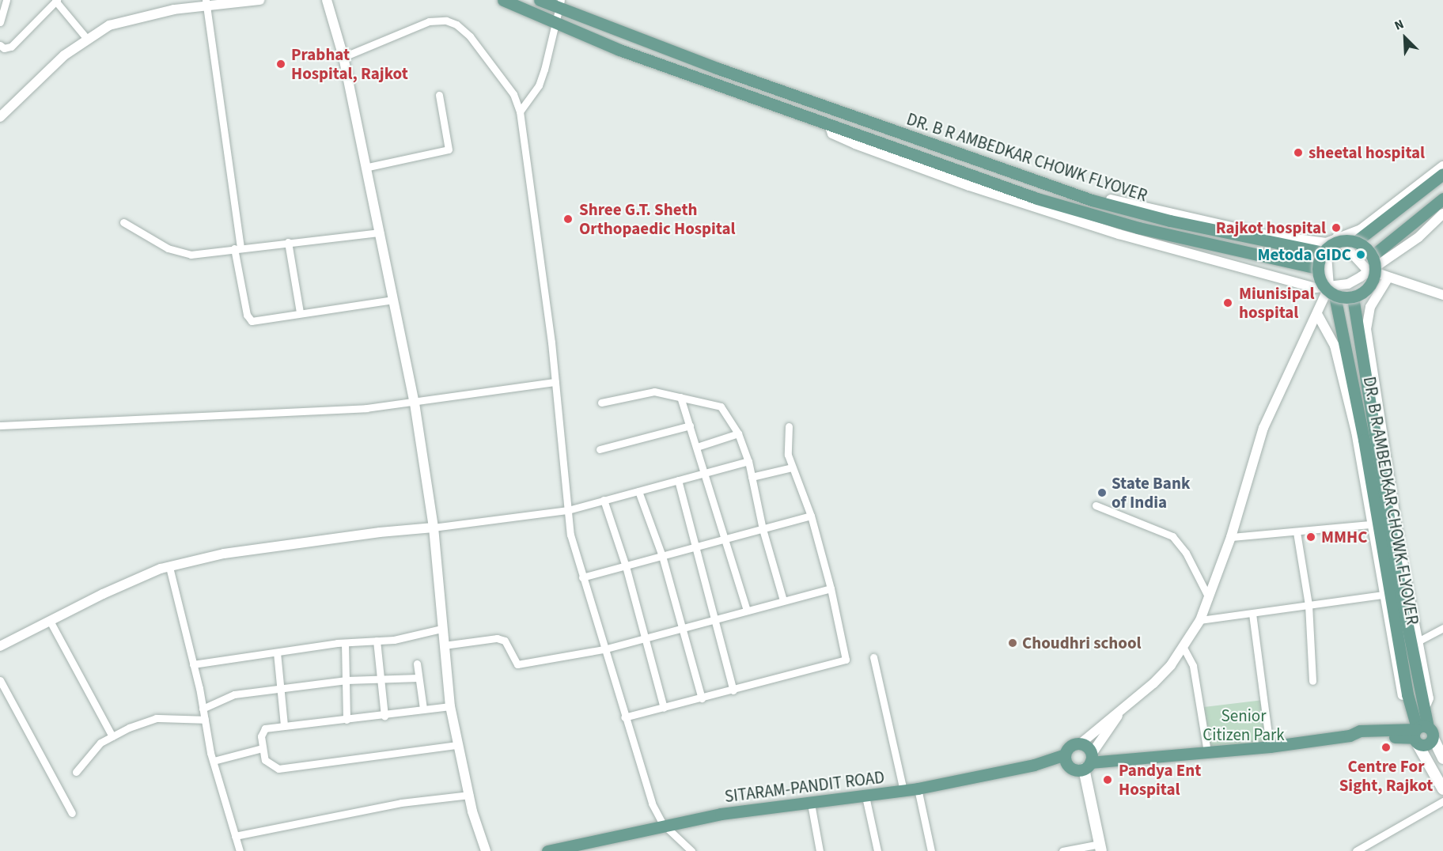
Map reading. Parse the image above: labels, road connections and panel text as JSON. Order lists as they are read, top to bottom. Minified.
{"streets":{"main road":["DR. B R AMBEDKAR CHOWK FLYOVER","SITARAM-PANDIT ROAD"]},"parks":["Senior Citizen Park"],"places":["Prabhat Hospital, Rajkot","sheetal hospital","Shree G.T. Sheth Orthopaedic Hospital","Rajkot hospital","Metoda GIDC","Miunisipal hospital","State Bank of India","MMHC","Choudhri school","Centre For Sight, Rajkot","Pandya Ent Hospital"],"north":"top left"}
